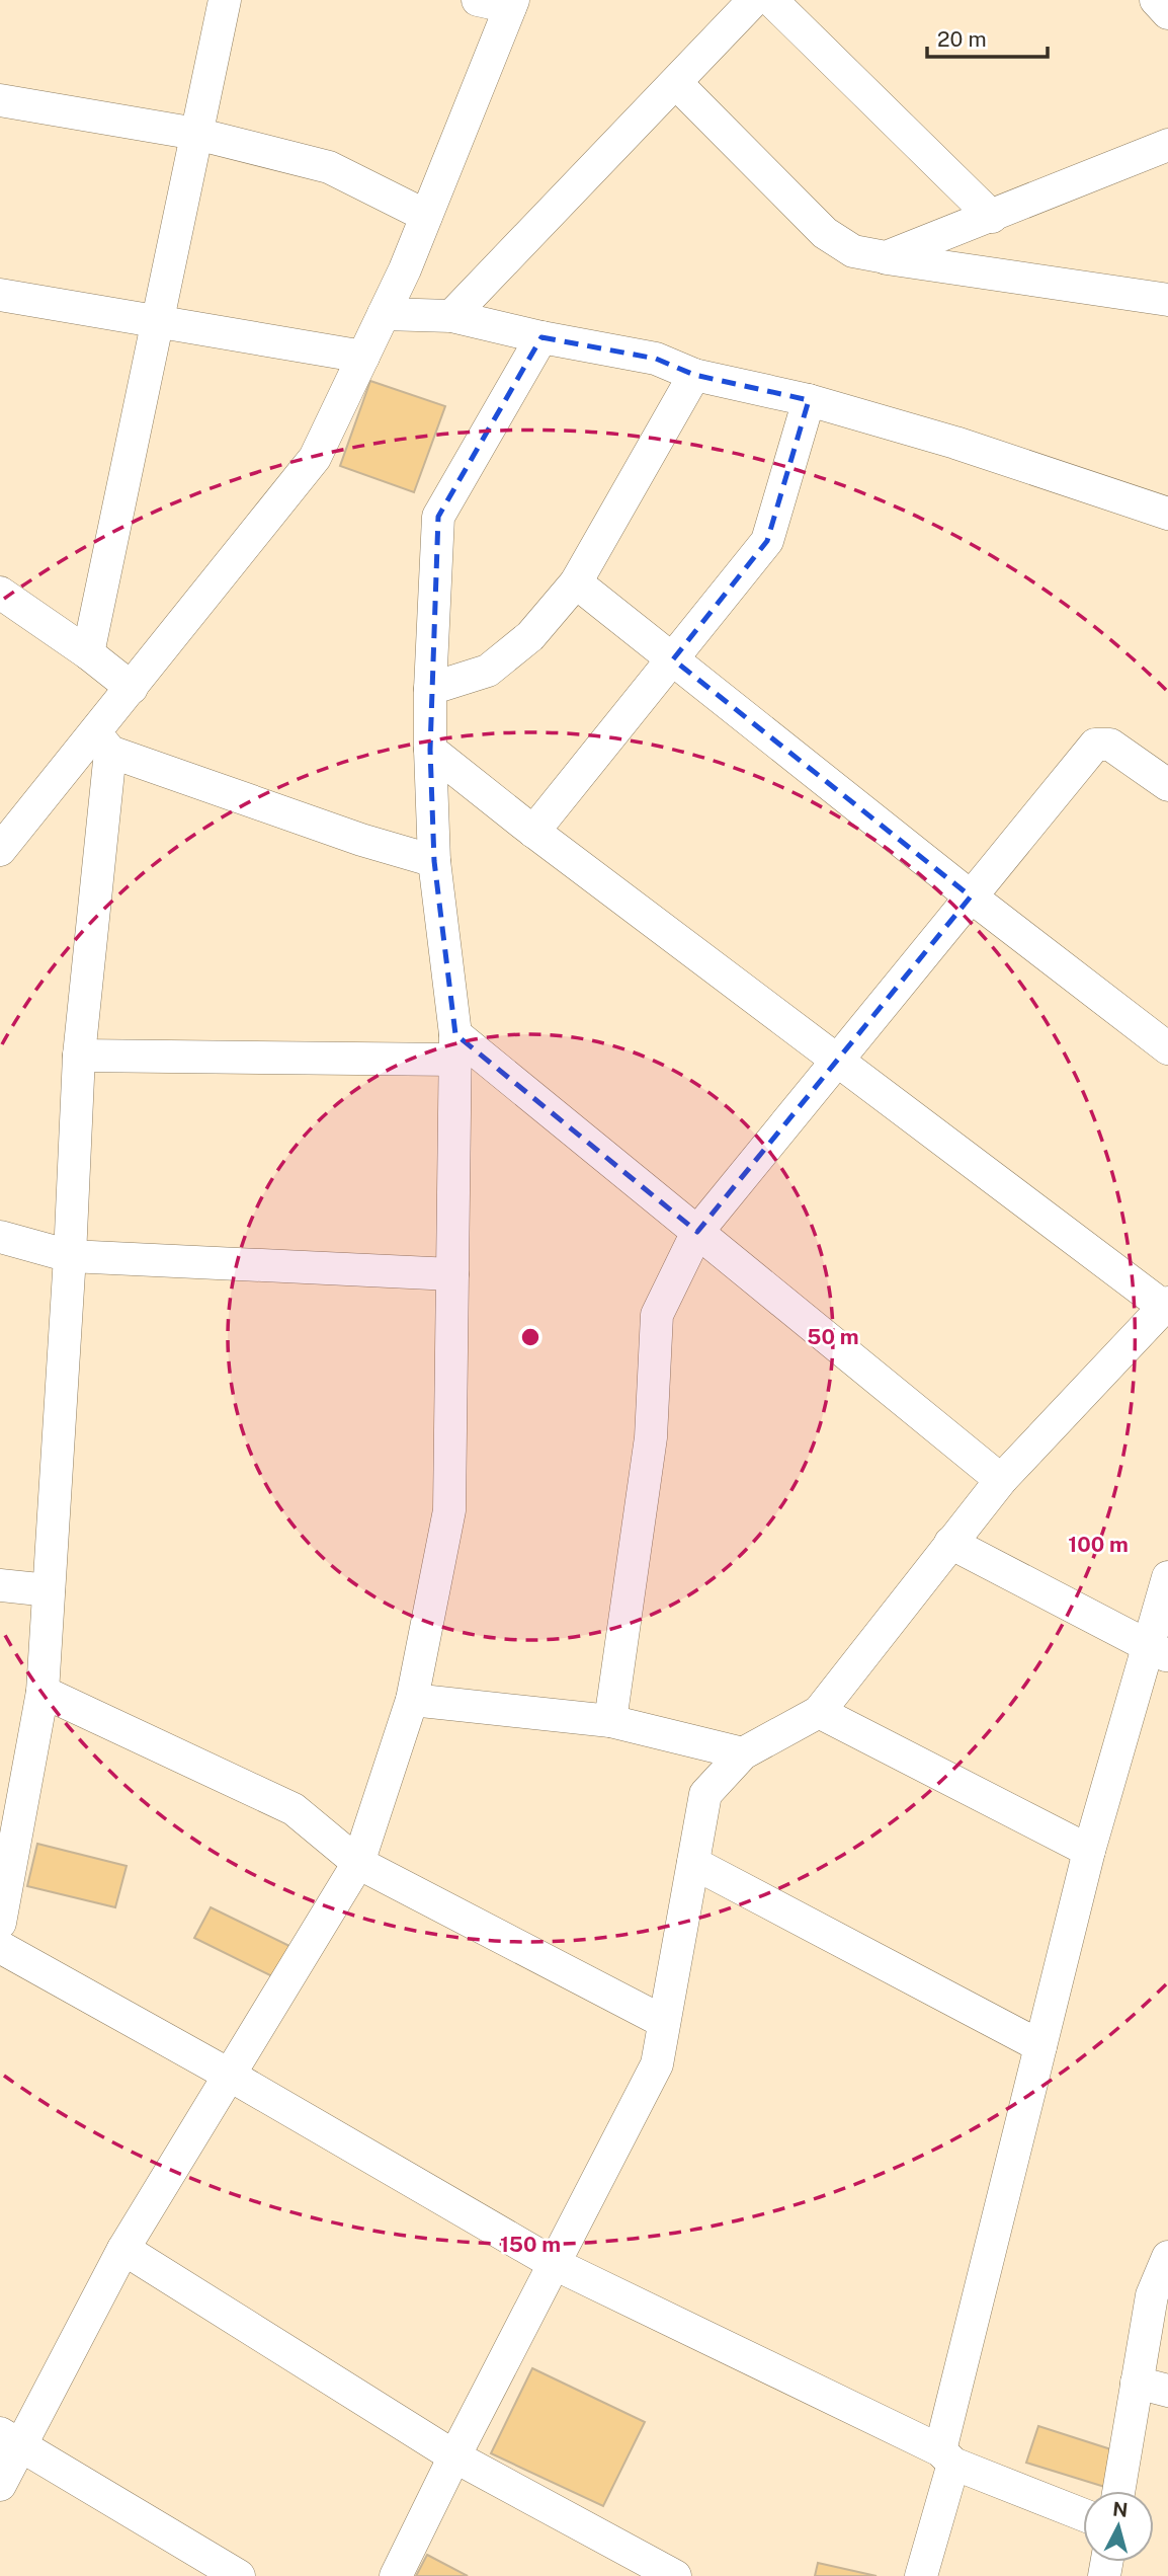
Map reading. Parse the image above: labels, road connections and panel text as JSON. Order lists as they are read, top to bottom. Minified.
{"scale_bar":"20 m","north":"top","rings":["50 m","100 m","150 m"]}
